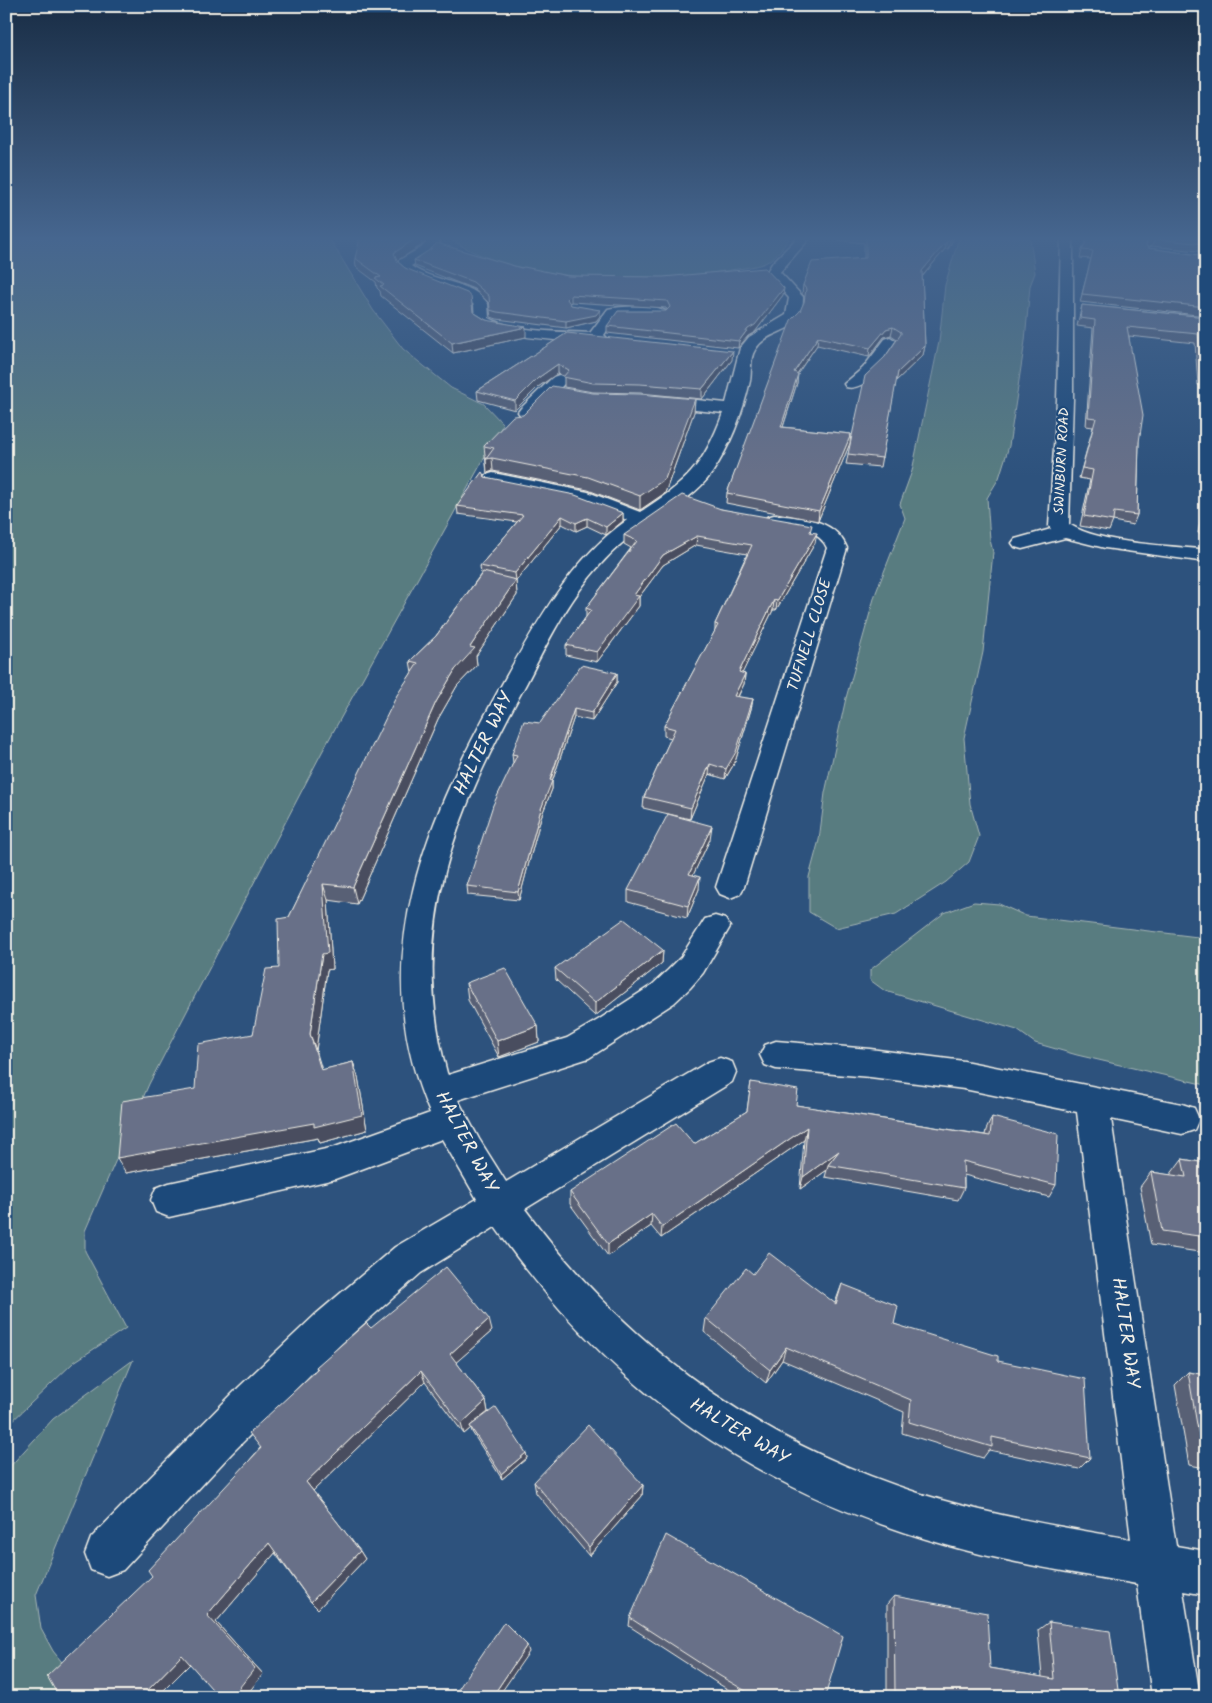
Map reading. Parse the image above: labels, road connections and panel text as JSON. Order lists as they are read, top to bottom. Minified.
{"streets":{"street":["SWINBURN ROAD","TUFNELL CLOSE","HALTER WAY"]}}
